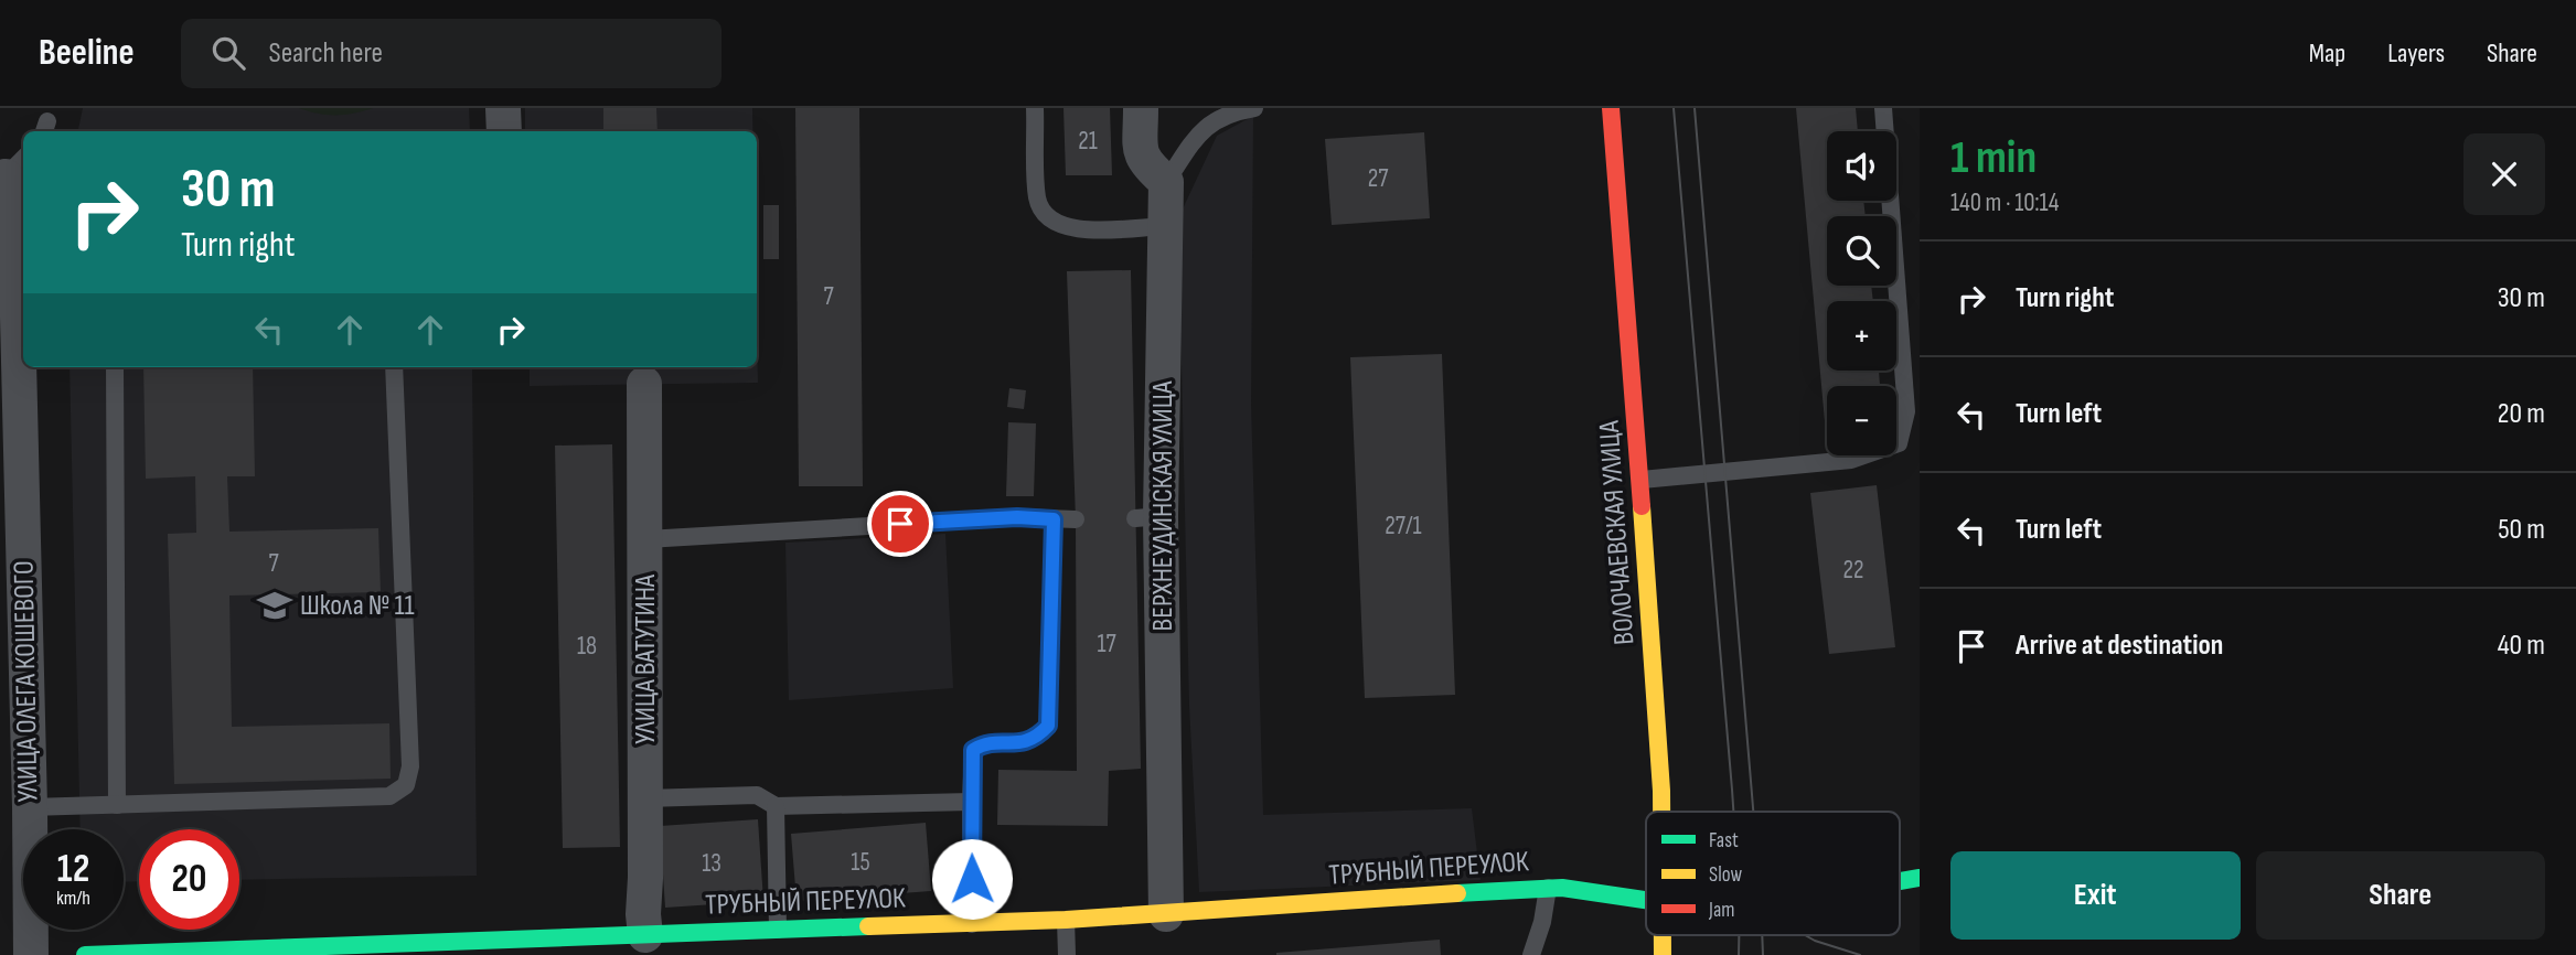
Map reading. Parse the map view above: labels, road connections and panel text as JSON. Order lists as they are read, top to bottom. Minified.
{"streets":{"street":["ВЕРХНЕУДИНСКАЯ УЛИЦА","ВОЛОЧАЕВСКАЯ УЛИЦА","УЛИЦА ВАТУТИНА","УЛИЦА ОЛЕГА КОШЕВОГО","ТРУБНЫЙ ПЕРЕУЛОК"]},"crossings":[["ВЕРХНЕУДИНСКАЯ УЛИЦА","ТРУБНЫЙ ПЕРЕУЛОК"],["УЛИЦА ВАТУТИНА","ТРУБНЫЙ ПЕРЕУЛОК"]],"places":{"school or university":["Школа № 11"]},"house_numbers":["21","27","7","27/1","7","22","17","18","15","13"],"legend":["Fast","Slow","Jam"],"page":{"header":"Beeline","search":"Search here","nav":["Map","Layers","Share"],"heading":["1 min","140 m · 10:14"],"map_buttons":["+","−"],"turn":["30 m","Turn right"],"list":[{"name":"Turn right","value":"30 m"},{"name":"Turn left","value":"20 m"},{"name":"Turn left","value":"50 m"},{"name":"Arrive at destination","value":"40 m"}],"speed":"12 km/h","limit":"20","buttons":["Exit","Share"]}}
